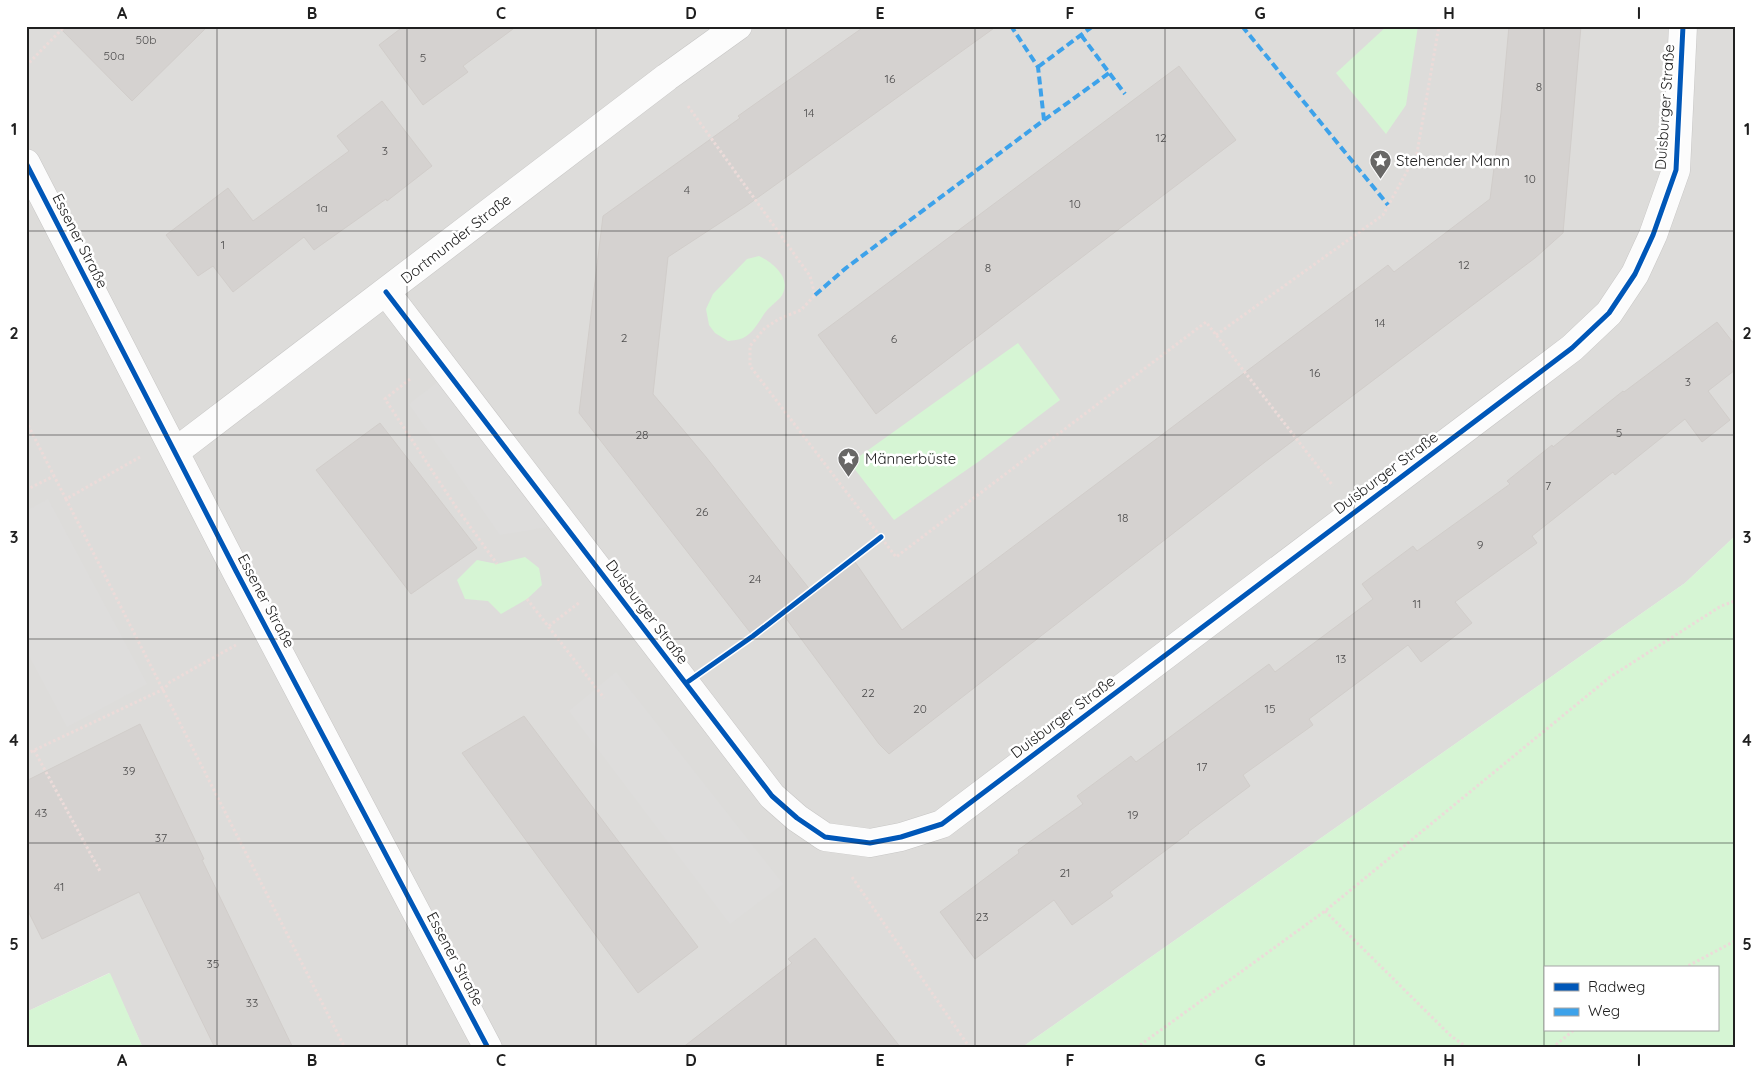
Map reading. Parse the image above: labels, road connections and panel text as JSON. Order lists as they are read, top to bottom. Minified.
{"streets":{"street":["Duisburger Straße","Dortmunder Straße","Essener Straße"]},"crossings":[["Duisburger Straße","Dortmunder Straße"],["Dortmunder Straße","Essener Straße"]],"places":{"place":["Stehender Mann","Männerbüste"]},"house_numbers":["50b","50a","5","16","8","14","12","3","10","4","10","1a","1","12","8","14","2","6","16","3","5","28","7","26","18","9","24","11","13","22","20","15","17","39","43","19","37","21","41","23","35","33"],"legend":["Radweg","Weg"],"grid":{"columns":["A","B","C","D","E","F","G","H","I"],"rows":["1","2","3","4","5"]}}
